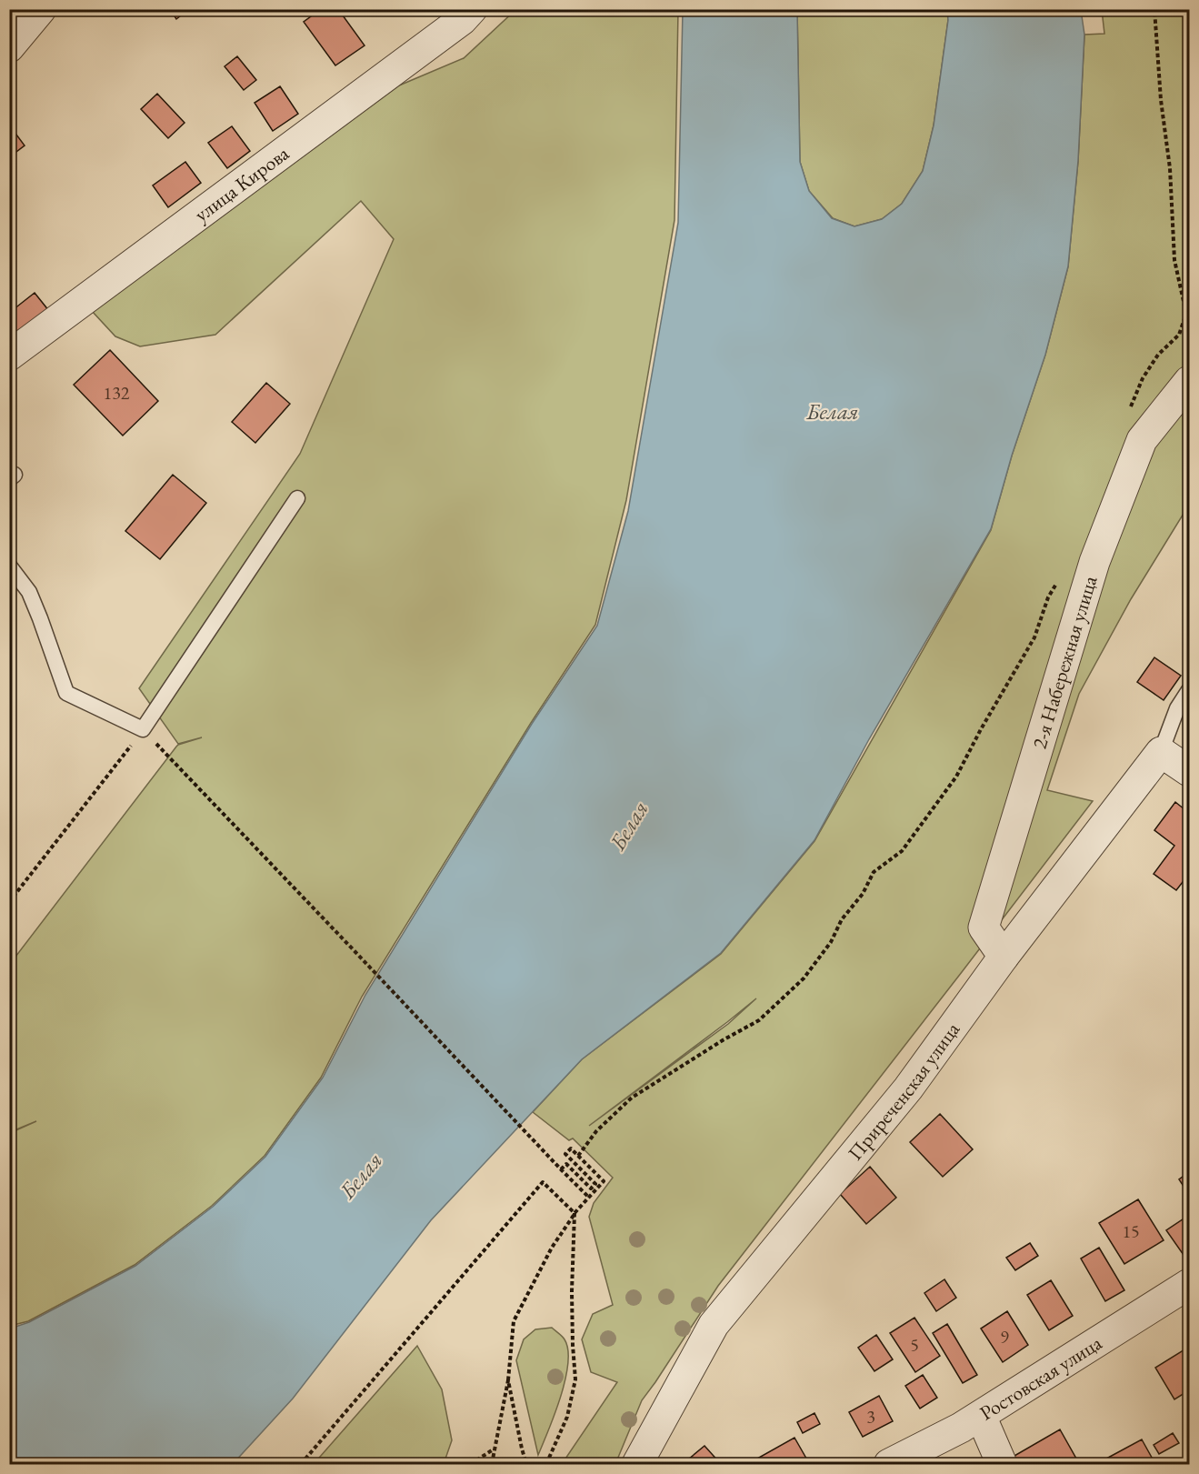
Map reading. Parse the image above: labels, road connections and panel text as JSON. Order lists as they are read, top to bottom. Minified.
{"streets":{"street":["улица Кирова","2-я Набережная улица","Приреченская улица","Ростовская улица"]},"crossings":[["2-я Набережная улица","Приреченская улица"]],"water":["Белая"],"house_numbers":["132","15","9","5","3"]}
